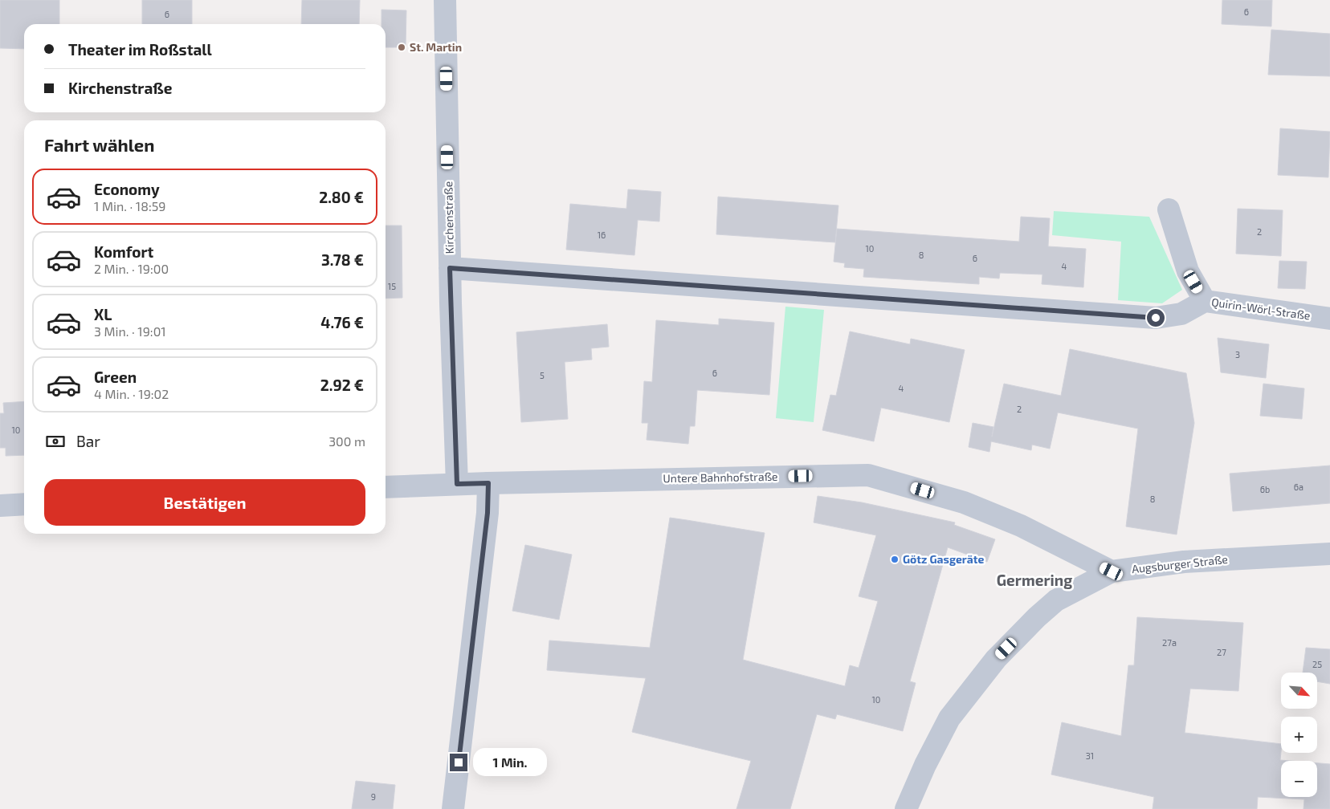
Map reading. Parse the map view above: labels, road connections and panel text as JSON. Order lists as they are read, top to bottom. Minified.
{"streets":{"street":["Kirchenstraße","Quirin-Wörl-Straße","Untere Bahnhofstraße","Augsburger Straße"]},"crossings":[["Kirchenstraße","Quirin-Wörl-Straße"],["Kirchenstraße","Untere Bahnhofstraße"],["Untere Bahnhofstraße","Augsburger Straße"]],"districts":["Germering"],"places":["St. Martin","Götz Gasgeräte"],"house_numbers":["6","6","2","16","10","8","6","4","15","3","6","5","4","2","10","6a","6b","8","27a","27","25","10","31","9"],"north":"bottom right","page":{"banner":["Theater im Roßstall","Kirchenstraße"],"heading":"Fahrt wählen","list":[{"name":"Economy","note":"1 Min. · 18:59","value":"2.80 €"},{"name":"Komfort","note":"2 Min. · 19:00","value":"3.78 €"},{"name":"XL","note":"3 Min. · 19:01","value":"4.76 €"},{"name":"Green","note":"4 Min. · 19:02","value":"2.92 €"}],"pay":["Bar","300 m"],"buttons":"Bestätigen","map_buttons":["+","−"],"bubble":"1 Min."}}
